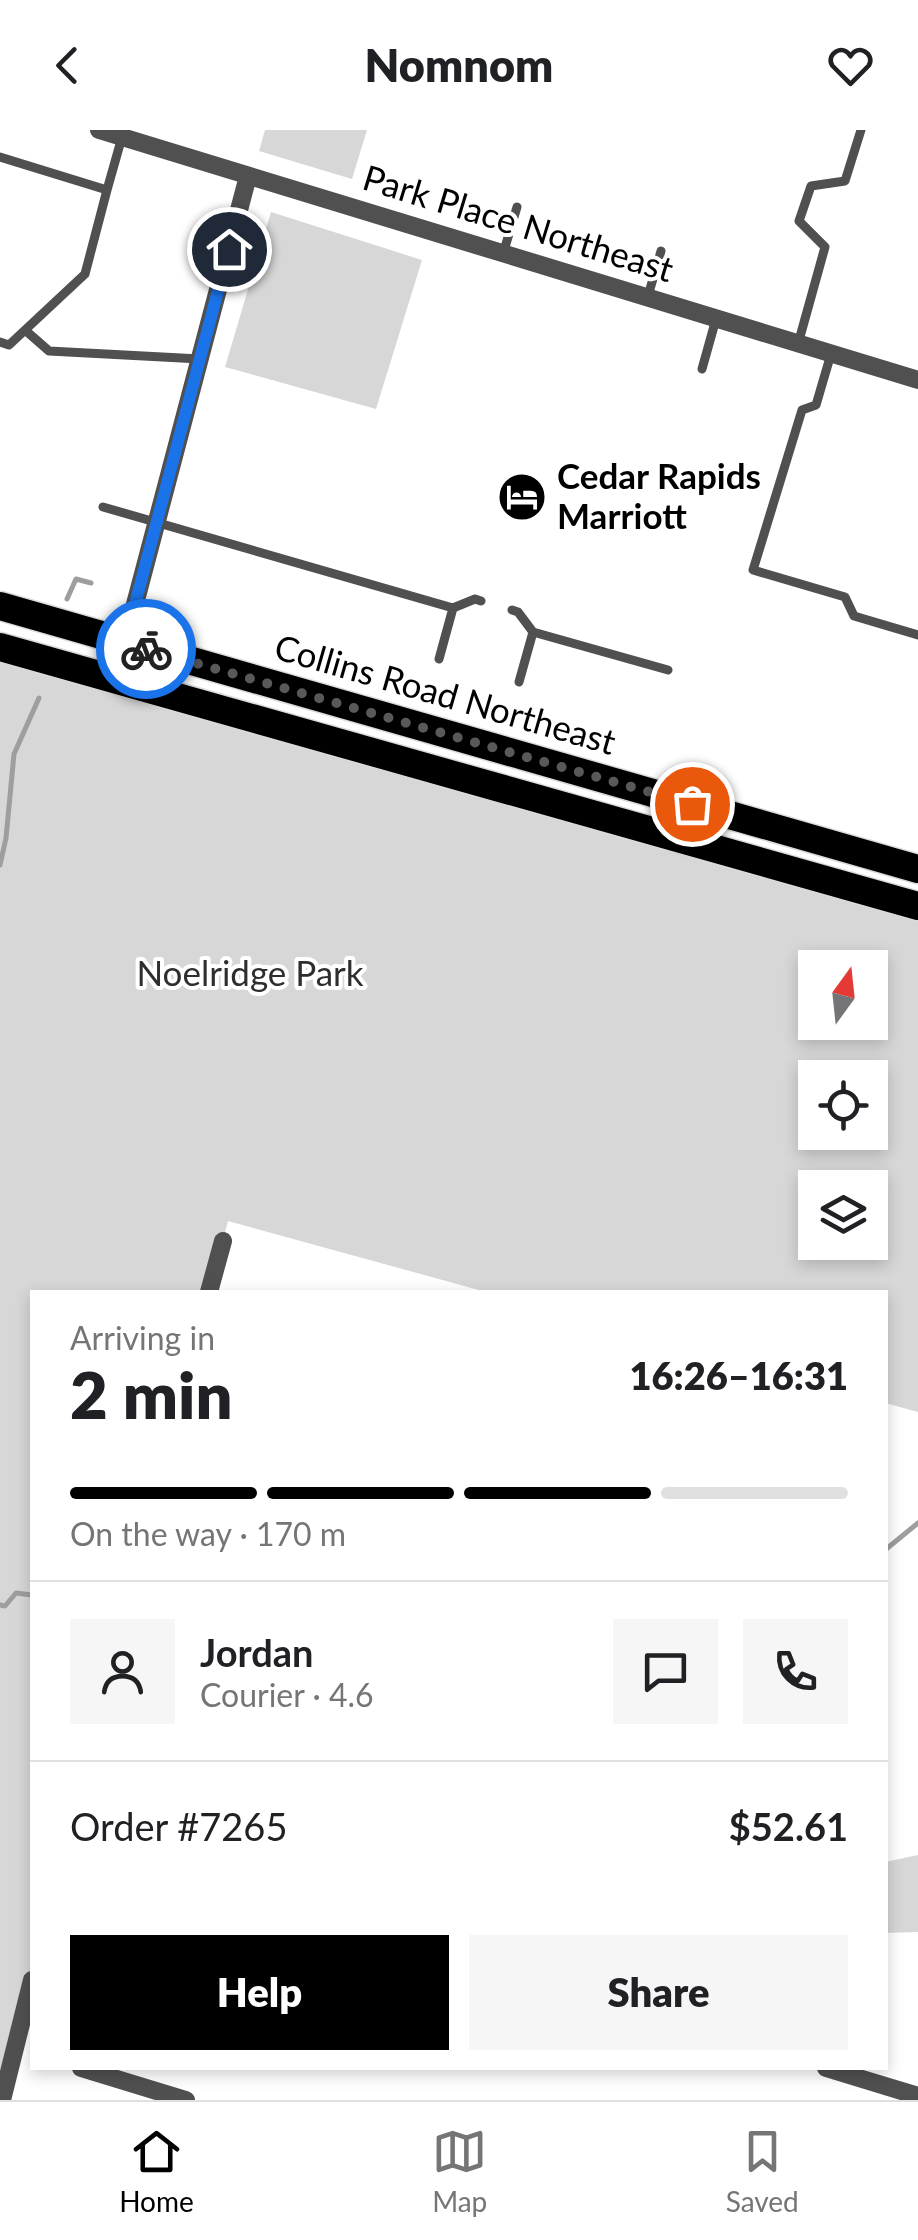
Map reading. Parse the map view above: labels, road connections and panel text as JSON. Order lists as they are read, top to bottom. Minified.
{"streets":{"highway":["Collins Road Northeast"],"street":["Park Place Northeast"]},"parks":["Noelridge Park"],"places":{"hotel":["Cedar Rapids Marriott"]},"north":"top","page":{"header":"Nomnom","heading":["2 min","Arriving in","16:26–16:31"],"panel":["Jordan","Courier · 4.6","Order #7265","$52.61"],"bar":"On the way · 170 m","buttons":["Help","Share"],"tabs":["Home","Map","Saved"]}}
